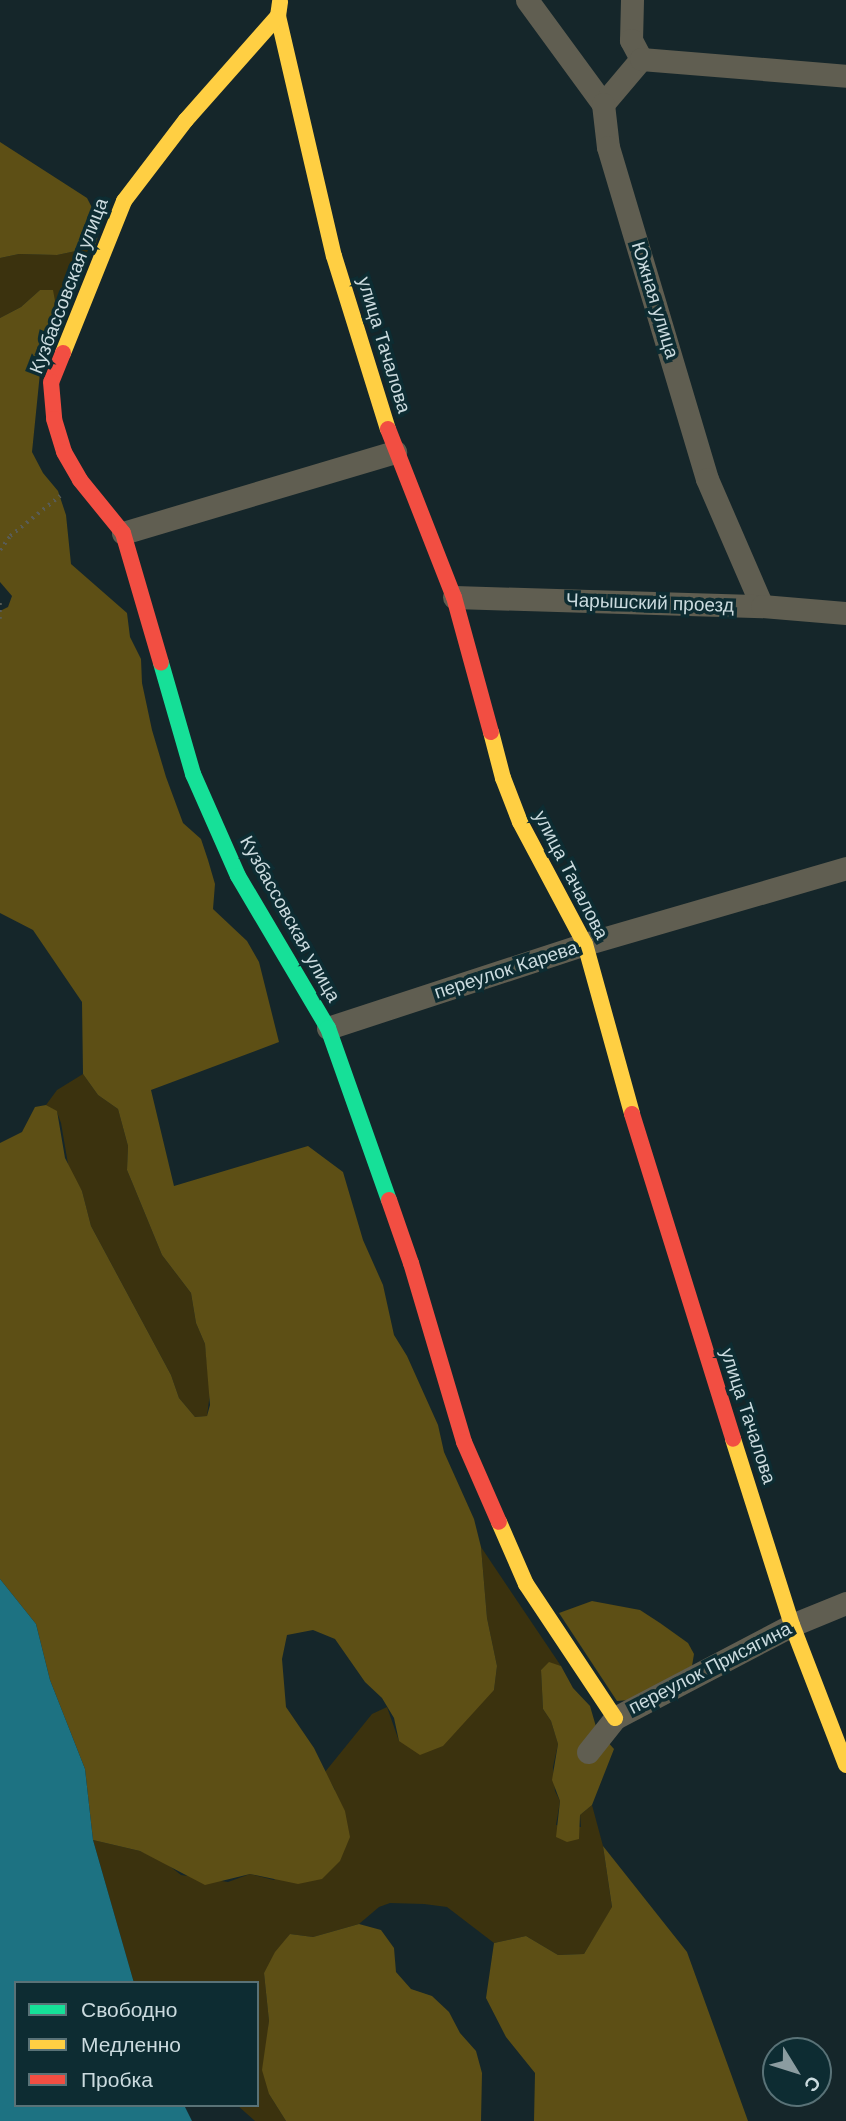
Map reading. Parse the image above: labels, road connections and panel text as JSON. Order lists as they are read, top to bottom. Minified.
{"streets":{"street":["Кузбассовская улица","Южная улица","улица Тачалова","Чарышский проезд","переулок Карева","переулок Присягина"]},"crossings":[["Кузбассовская улица","улица Тачалова"],["Кузбассовская улица","переулок Карева"],["Кузбассовская улица","переулок Присягина"],["Южная улица","Чарышский проезд"],["улица Тачалова","Чарышский проезд"],["улица Тачалова","переулок Карева"],["улица Тачалова","переулок Присягина"]],"legend":["Свободно","Медленно","Пробка"],"north":"bottom right"}
